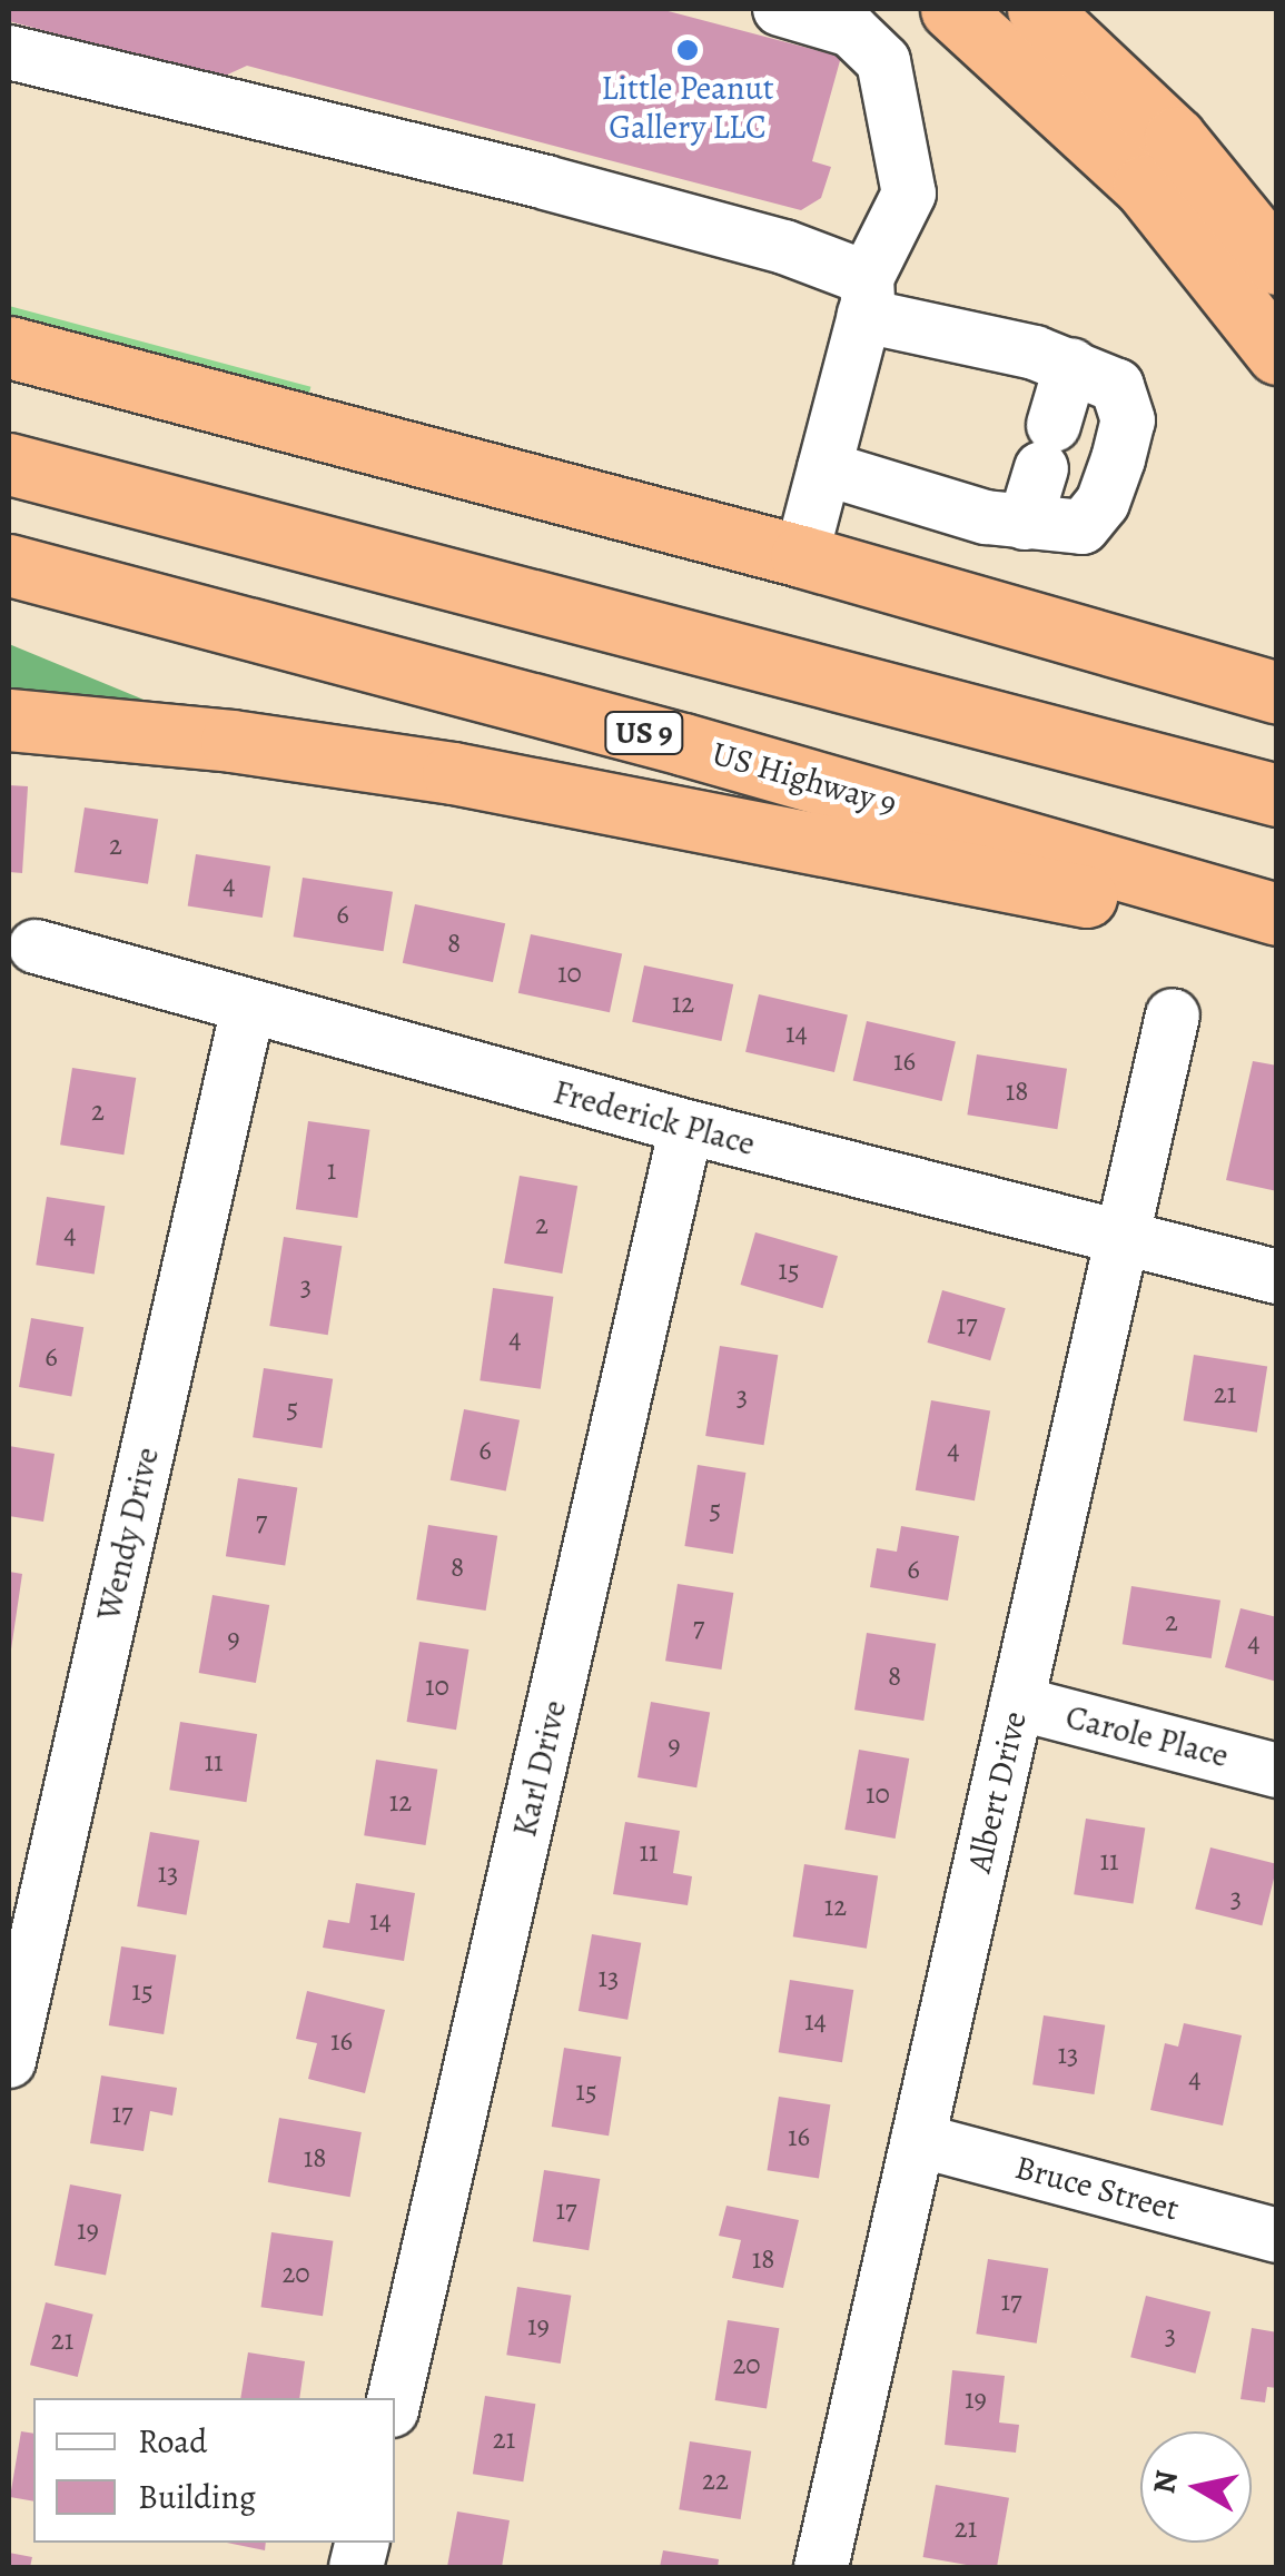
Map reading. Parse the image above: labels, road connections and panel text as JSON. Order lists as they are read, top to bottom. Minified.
{"streets":{"highway":["US 9","US Highway 9"],"street":["Frederick Place","Wendy Drive","Carole Place","Karl Drive","Albert Drive","Bruce Street"]},"crossings":[["Frederick Place","Wendy Drive"],["Frederick Place","Karl Drive"],["Frederick Place","Albert Drive"],["Carole Place","Albert Drive"],["Albert Drive","Bruce Street"]],"places":["Little Peanut Gallery LLC"],"house_numbers":["2","4","6","8","10","12","14","16","18","2","1","2","4","15","3","17","4","6","21","3","5","6","4","5","7","8","6","2","7","9","4","8","10","9","11","10","12","11","11","13","3","12","14","13","15","14","16","13","4","15","17","16","18","17","19","18","20","17","19","3","21","20","19","21","22","21"],"legend":["Road","Building"],"north":"left"}
